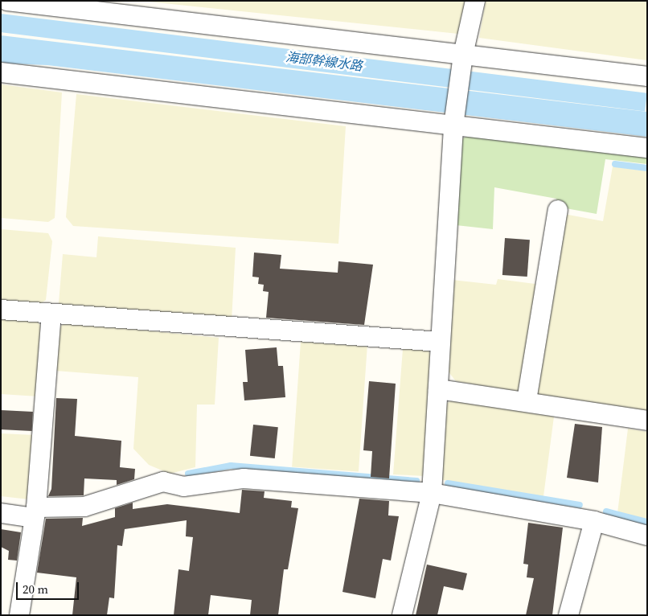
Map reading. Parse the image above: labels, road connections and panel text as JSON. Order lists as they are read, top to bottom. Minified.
{"water":["海部幹線水路"],"scale_bar":"20 m"}
